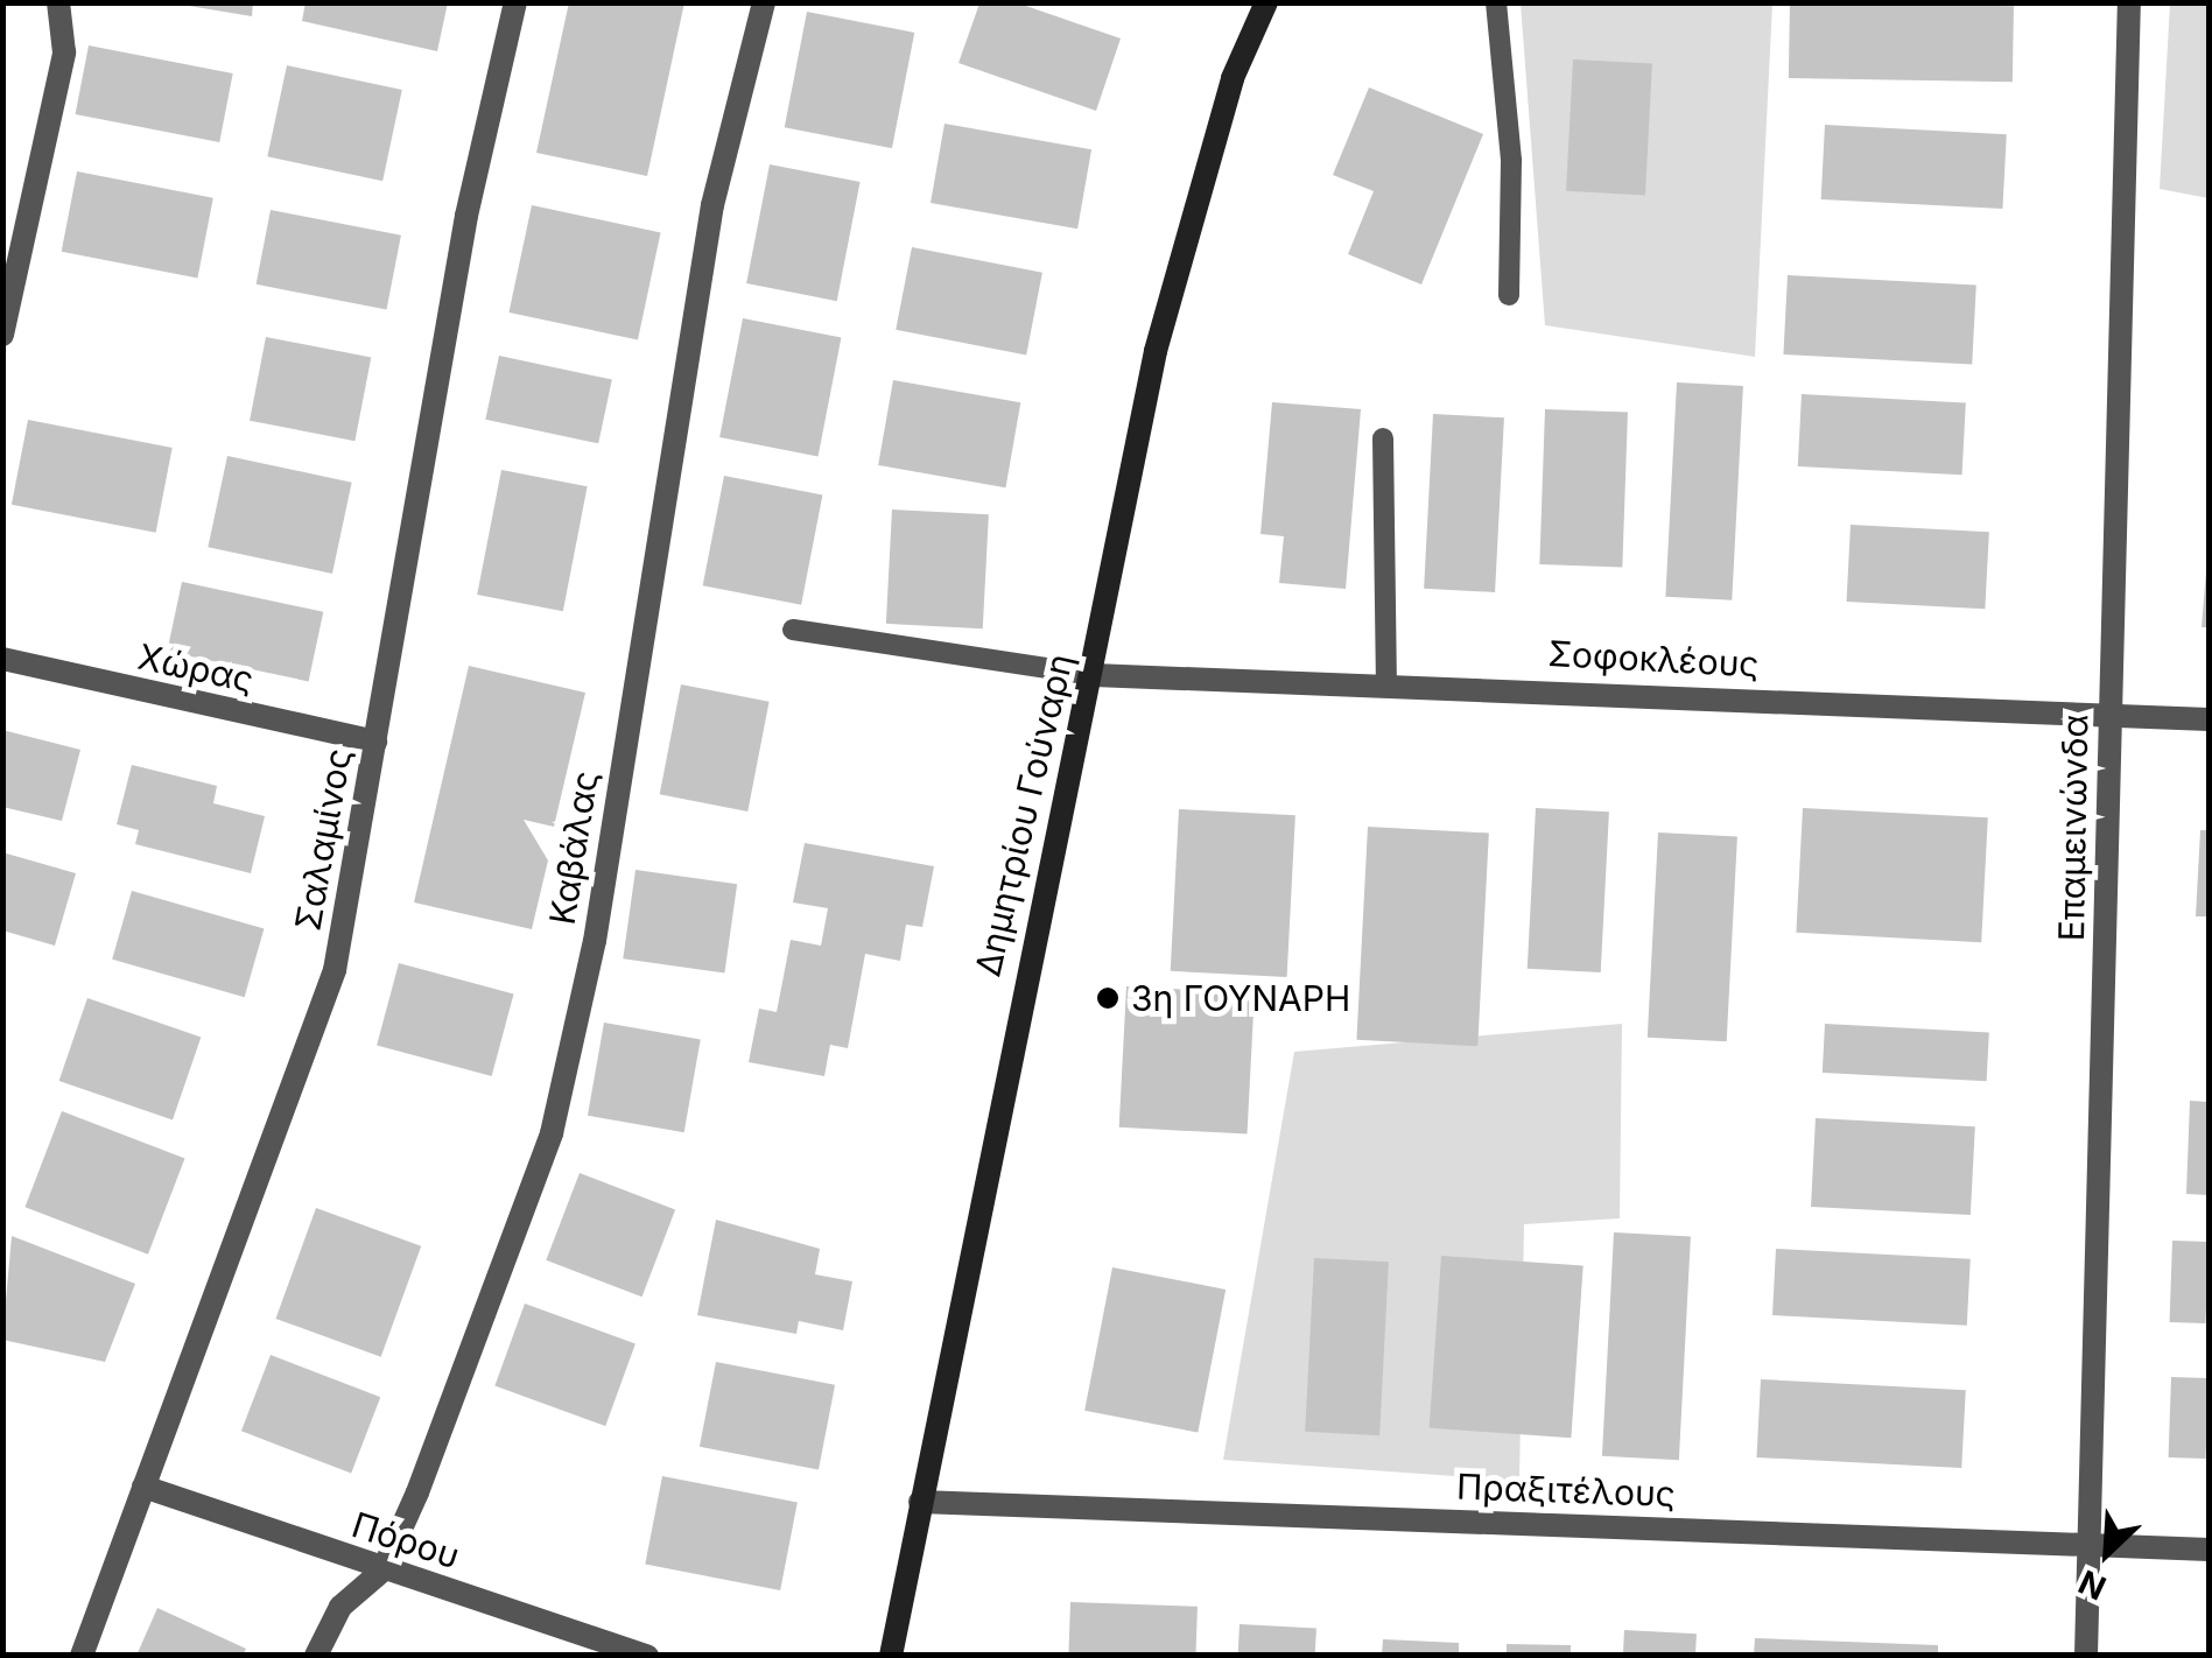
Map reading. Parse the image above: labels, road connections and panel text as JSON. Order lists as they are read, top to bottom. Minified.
{"streets":{"main road":["Δημητρίου Γούναρη"],"street":["Σοφοκλέους","Χώρας","Επαμεινώνδα","Σαλαμίνος","Καβάλας","Πραξιτέλους","Πόρου"]},"crossings":[["Σοφοκλέους","Δημητρίου Γούναρη"],["Σοφοκλέους","Επαμεινώνδα"],["Χώρας","Σαλαμίνος"],["Δημητρίου Γούναρη","Πραξιτέλους"],["Επαμεινώνδα","Πραξιτέλους"],["Σαλαμίνος","Πόρου"],["Καβάλας","Πόρου"]],"places":["3η ΓΟΥΝΑΡΗ"],"north":"bottom left"}
